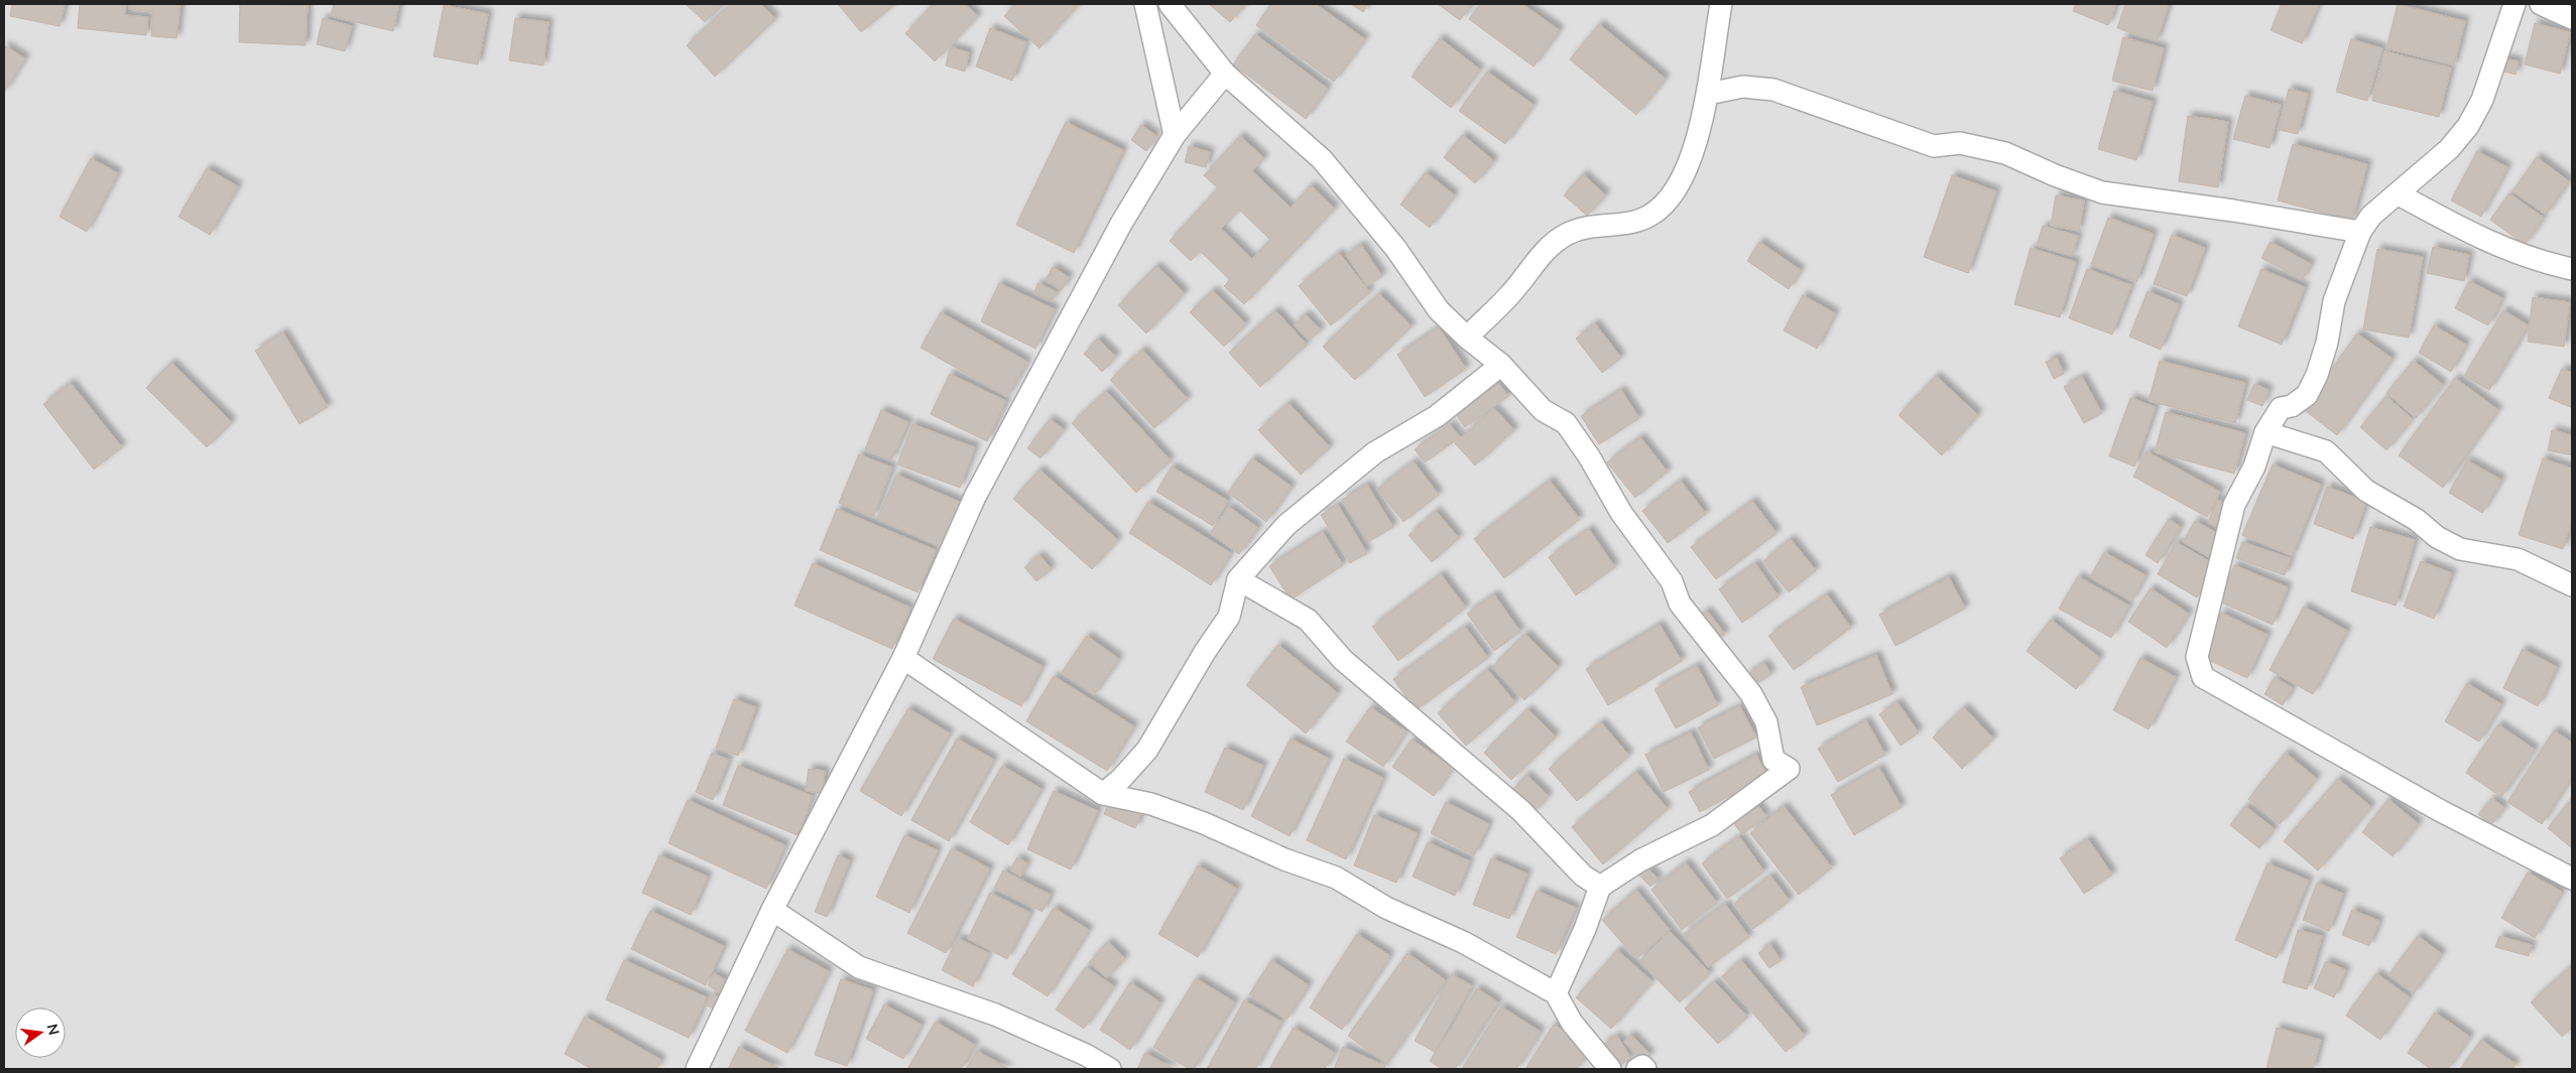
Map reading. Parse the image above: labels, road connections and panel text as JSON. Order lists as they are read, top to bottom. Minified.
{"north":"right"}
